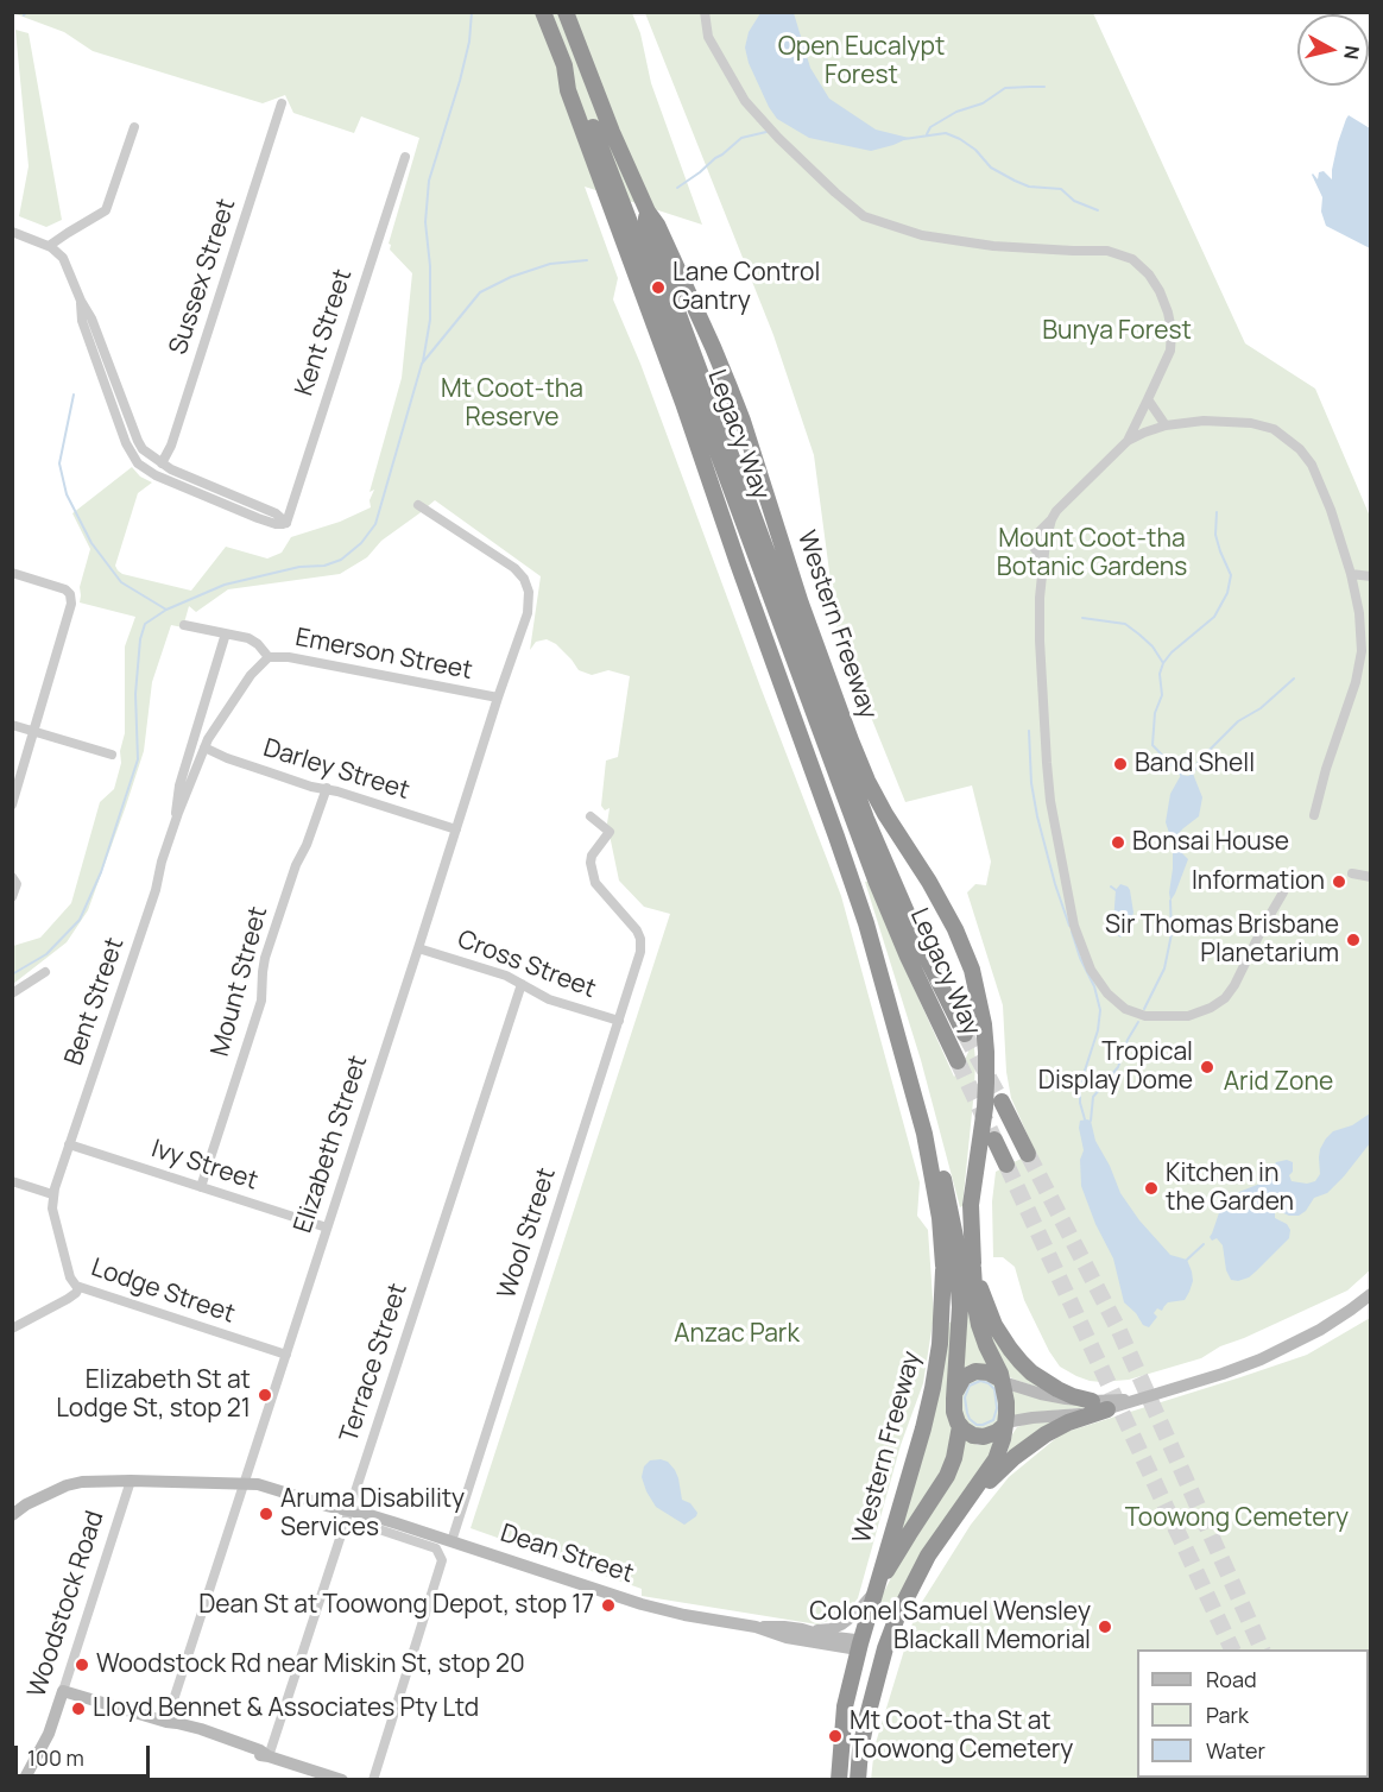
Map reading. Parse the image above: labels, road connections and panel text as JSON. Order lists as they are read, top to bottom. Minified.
{"streets":{"highway":["Legacy Way","Western Freeway"],"street":["Sussex Street","Kent Street","Emerson Street","Darley Street","Cross Street","Mount Street","Bent Street","Elizabeth Street","Ivy Street","Wool Street","Lodge Street","Terrace Street","Dean Street","Woodstock Road"]},"crossings":[["Legacy Way","Western Freeway"],["Western Freeway","Dean Street"],["Emerson Street","Bent Street"],["Emerson Street","Elizabeth Street"],["Darley Street","Mount Street"],["Darley Street","Bent Street"],["Darley Street","Elizabeth Street"],["Cross Street","Elizabeth Street"],["Cross Street","Wool Street"],["Cross Street","Terrace Street"],["Mount Street","Ivy Street"],["Bent Street","Ivy Street"],["Bent Street","Lodge Street"],["Elizabeth Street","Ivy Street"],["Elizabeth Street","Lodge Street"],["Elizabeth Street","Dean Street"],["Wool Street","Dean Street"],["Terrace Street","Dean Street"],["Dean Street","Woodstock Road"]],"parks":["Open Eucalypt Forest","Bunya Forest","Mt Coot-tha Reserve","Mount Coot-tha Botanic Gardens","Arid Zone","Anzac Park","Toowong Cemetery"],"places":["Lane Control Gantry","Band Shell","Bonsai House","Information","Sir Thomas Brisbane Planetarium","Tropical Display Dome","Kitchen in the Garden","Elizabeth St at Lodge St, stop 21","Aruma Disability Services","Dean St at Toowong Depot, stop 17","Colonel Samuel Wensley Blackall Memorial","Woodstock Rd near Miskin St, stop 20","Lloyd Bennet & Associates Pty Ltd","Mt Coot-tha St at Toowong Cemetery"],"legend":["Road","Park","Water"],"scale_bar":"100 m","north":"right"}
